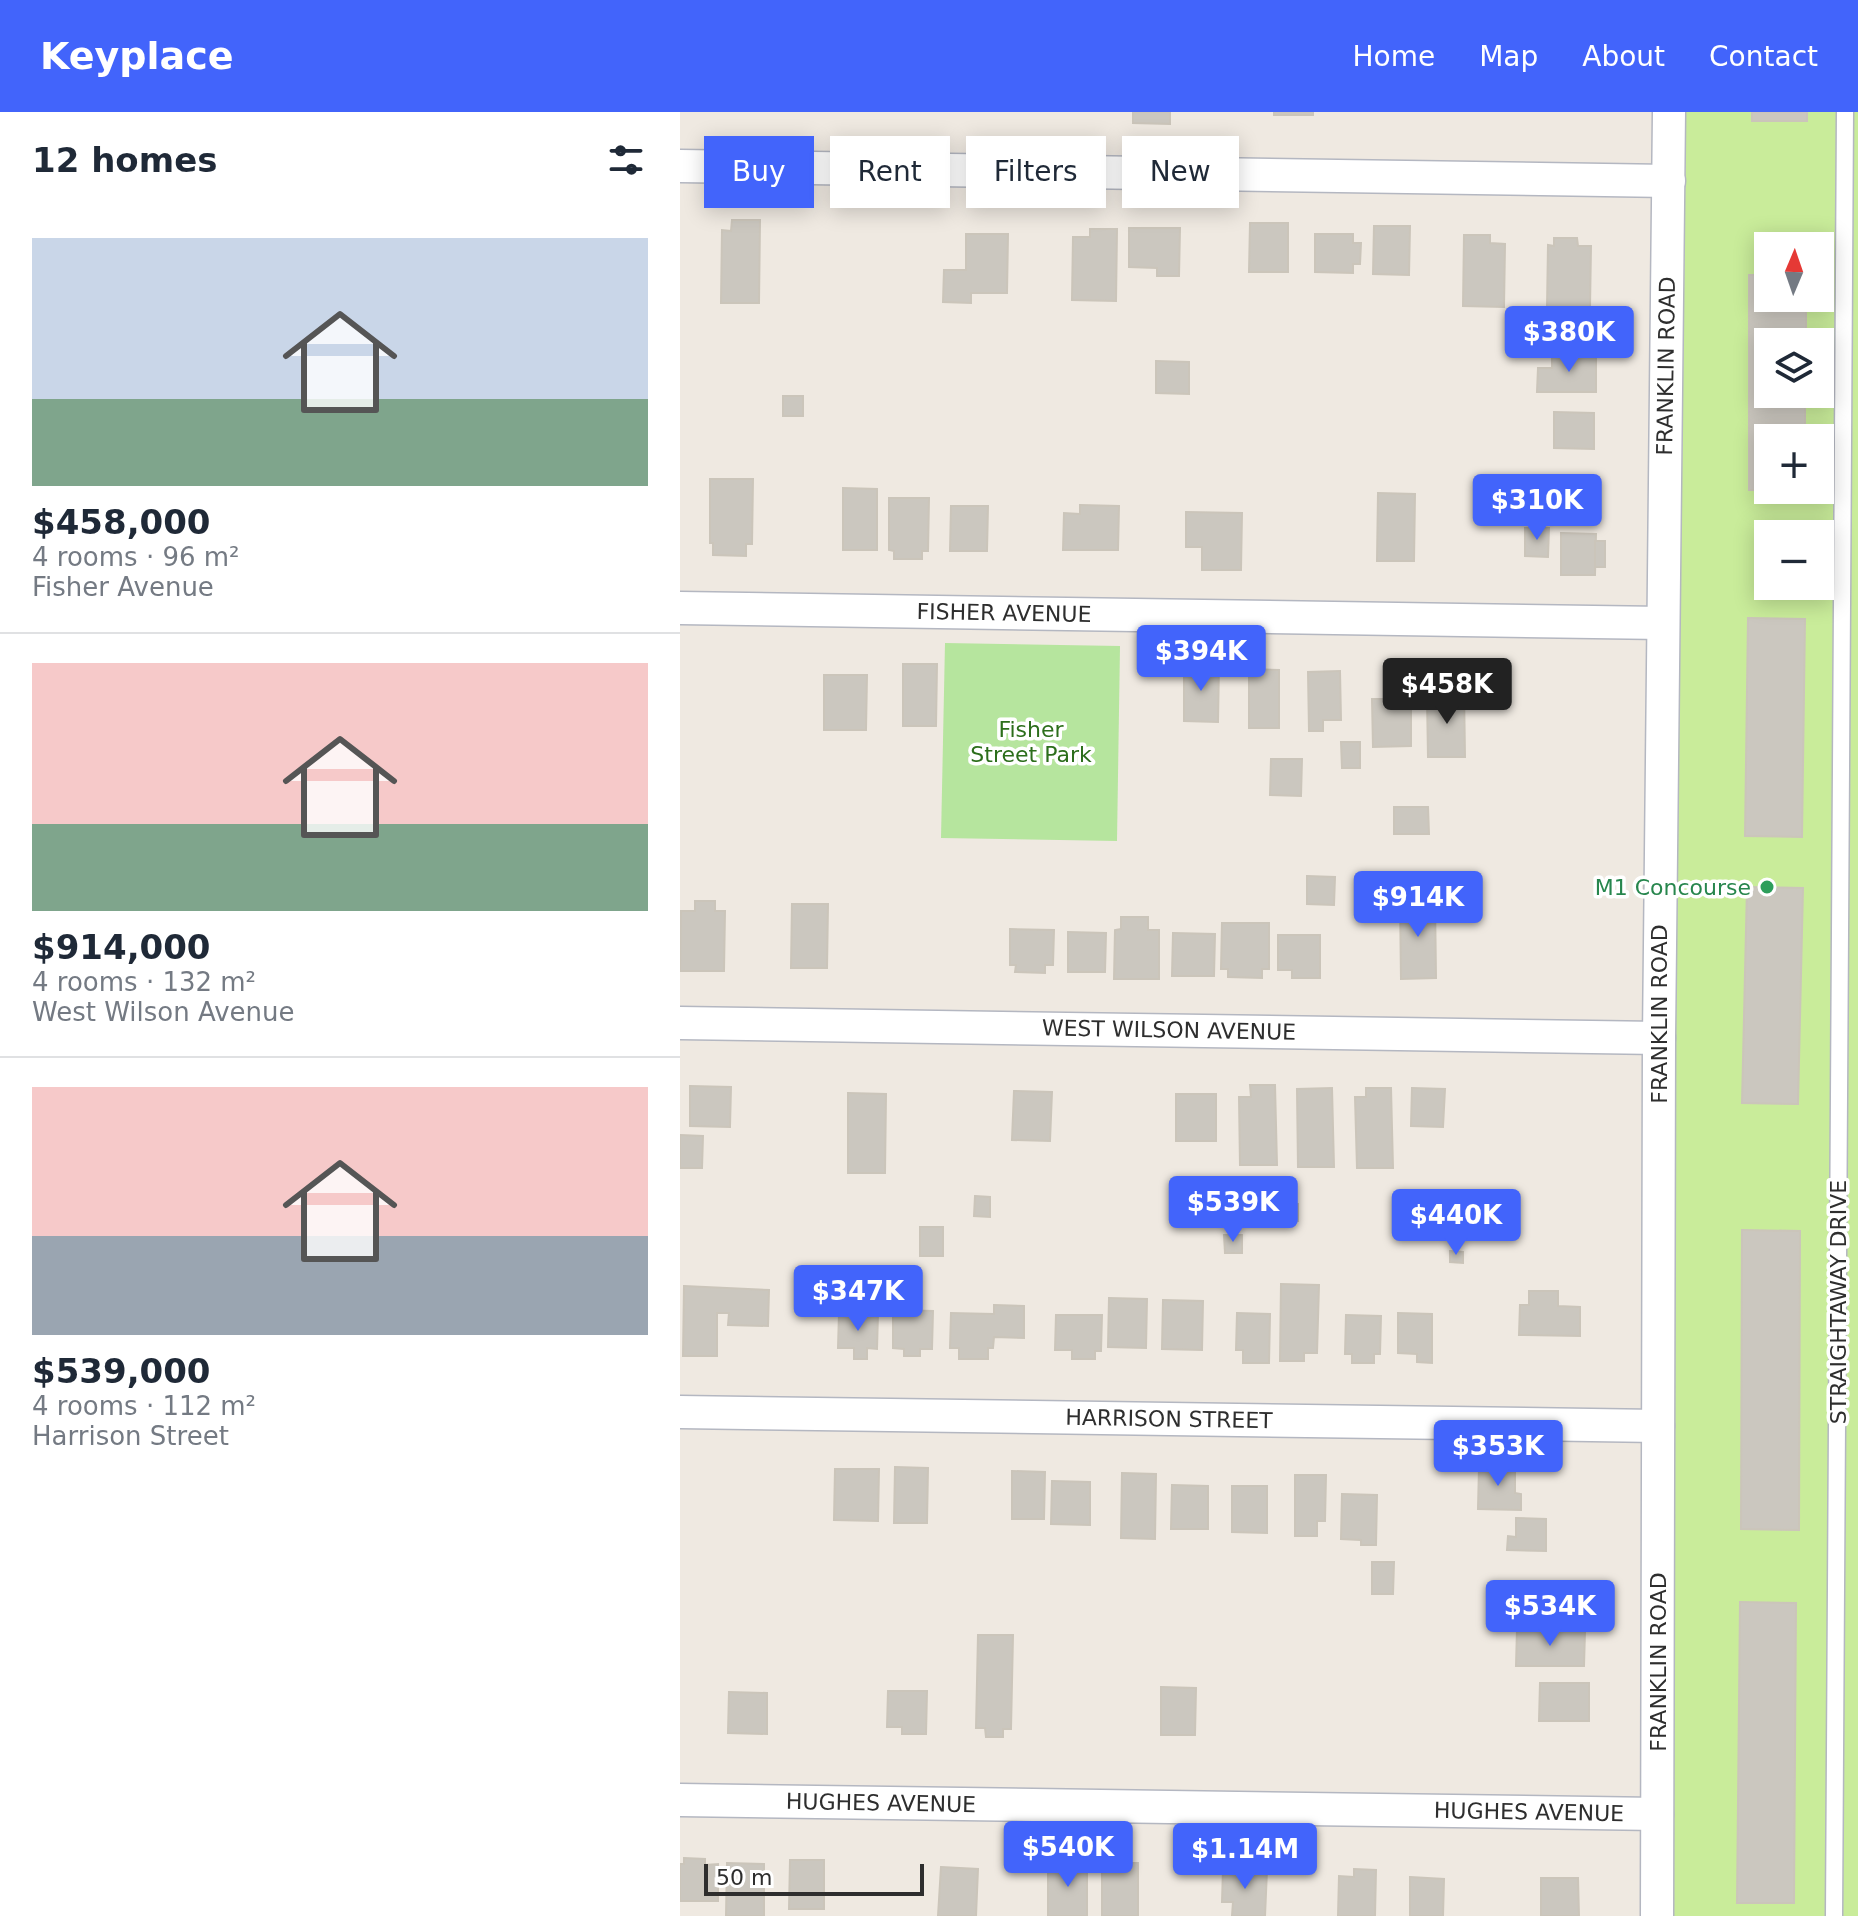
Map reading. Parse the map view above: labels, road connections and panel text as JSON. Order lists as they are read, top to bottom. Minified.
{"streets":{"street":["FRANKLIN ROAD","FISHER AVENUE","WEST WILSON AVENUE","HARRISON STREET","HUGHES AVENUE"],"lane":["STRAIGHTAWAY DRIVE"]},"crossings":[["FRANKLIN ROAD","FISHER AVENUE"],["FRANKLIN ROAD","WEST WILSON AVENUE"],["FRANKLIN ROAD","HARRISON STREET"],["FRANKLIN ROAD","HUGHES AVENUE"]],"parks":["Fisher Street Park"],"places":["M1 Concourse"],"scale_bar":"50 m","north":"top","page":{"header":"Keyplace","nav":["Home","Map","About","Contact"],"heading":"12 homes","chip":["Buy","Rent","Filters","New"],"list":[{"name":"$458,000","note":"4 rooms · 96 m² · Fisher Avenue"},{"name":"$914,000","note":"4 rooms · 132 m² · West Wilson Avenue"},{"name":"$539,000","note":"4 rooms · 112 m² · Harrison Street"}],"map_buttons":["+","−"],"price":["$380K","$310K","$394K","$458K","$914K","$539K","$440K","$347K","$353K","$534K","$540K","$1.14M"],"scale":"50 m"}}
